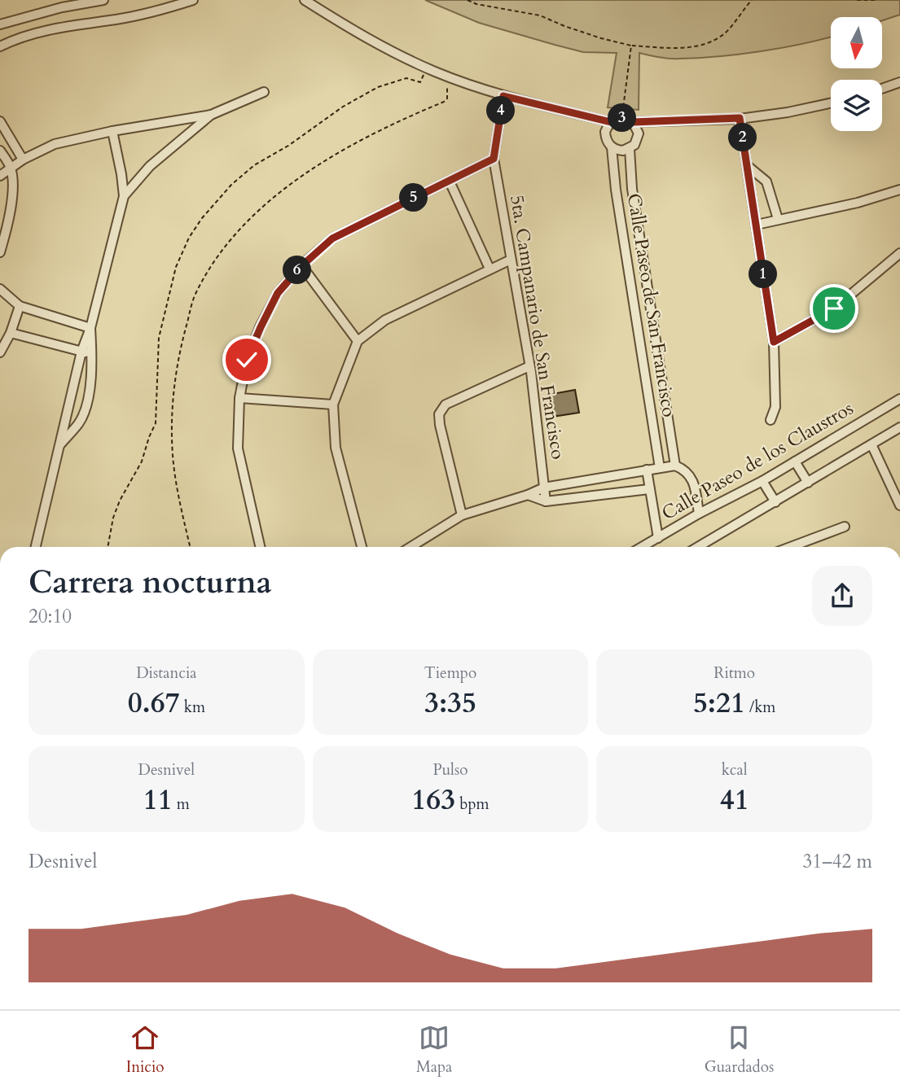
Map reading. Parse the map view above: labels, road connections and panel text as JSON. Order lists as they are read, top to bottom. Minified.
{"streets":{"street":["Calle Paseo de San Francisco","5ta. Campanario de San Francisco","Calle Paseo de los Claustros"]},"north":"bottom","page":{"pins":["4","3","2","5","6","1"],"heading":["Carrera nocturna","20:10"],"stats":[["Distancia","0.67 km"],["Tiempo","3:35"],["Ritmo","5:21 /km"],["Desnivel","11 m"],["Pulso","163 bpm"],["kcal","41"]],"chart":["Desnivel","31–42 m"],"tabs":["Inicio","Mapa","Guardados"]}}
